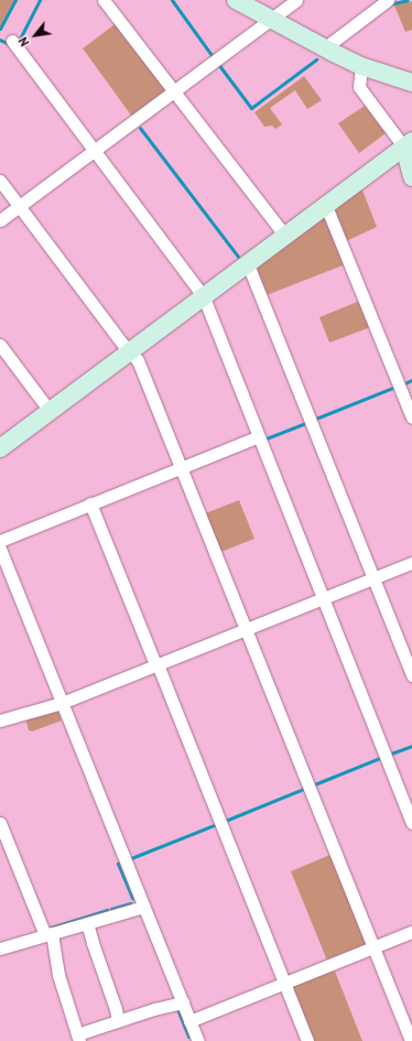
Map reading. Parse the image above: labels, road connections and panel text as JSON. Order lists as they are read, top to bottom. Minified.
{"north":"bottom left"}
